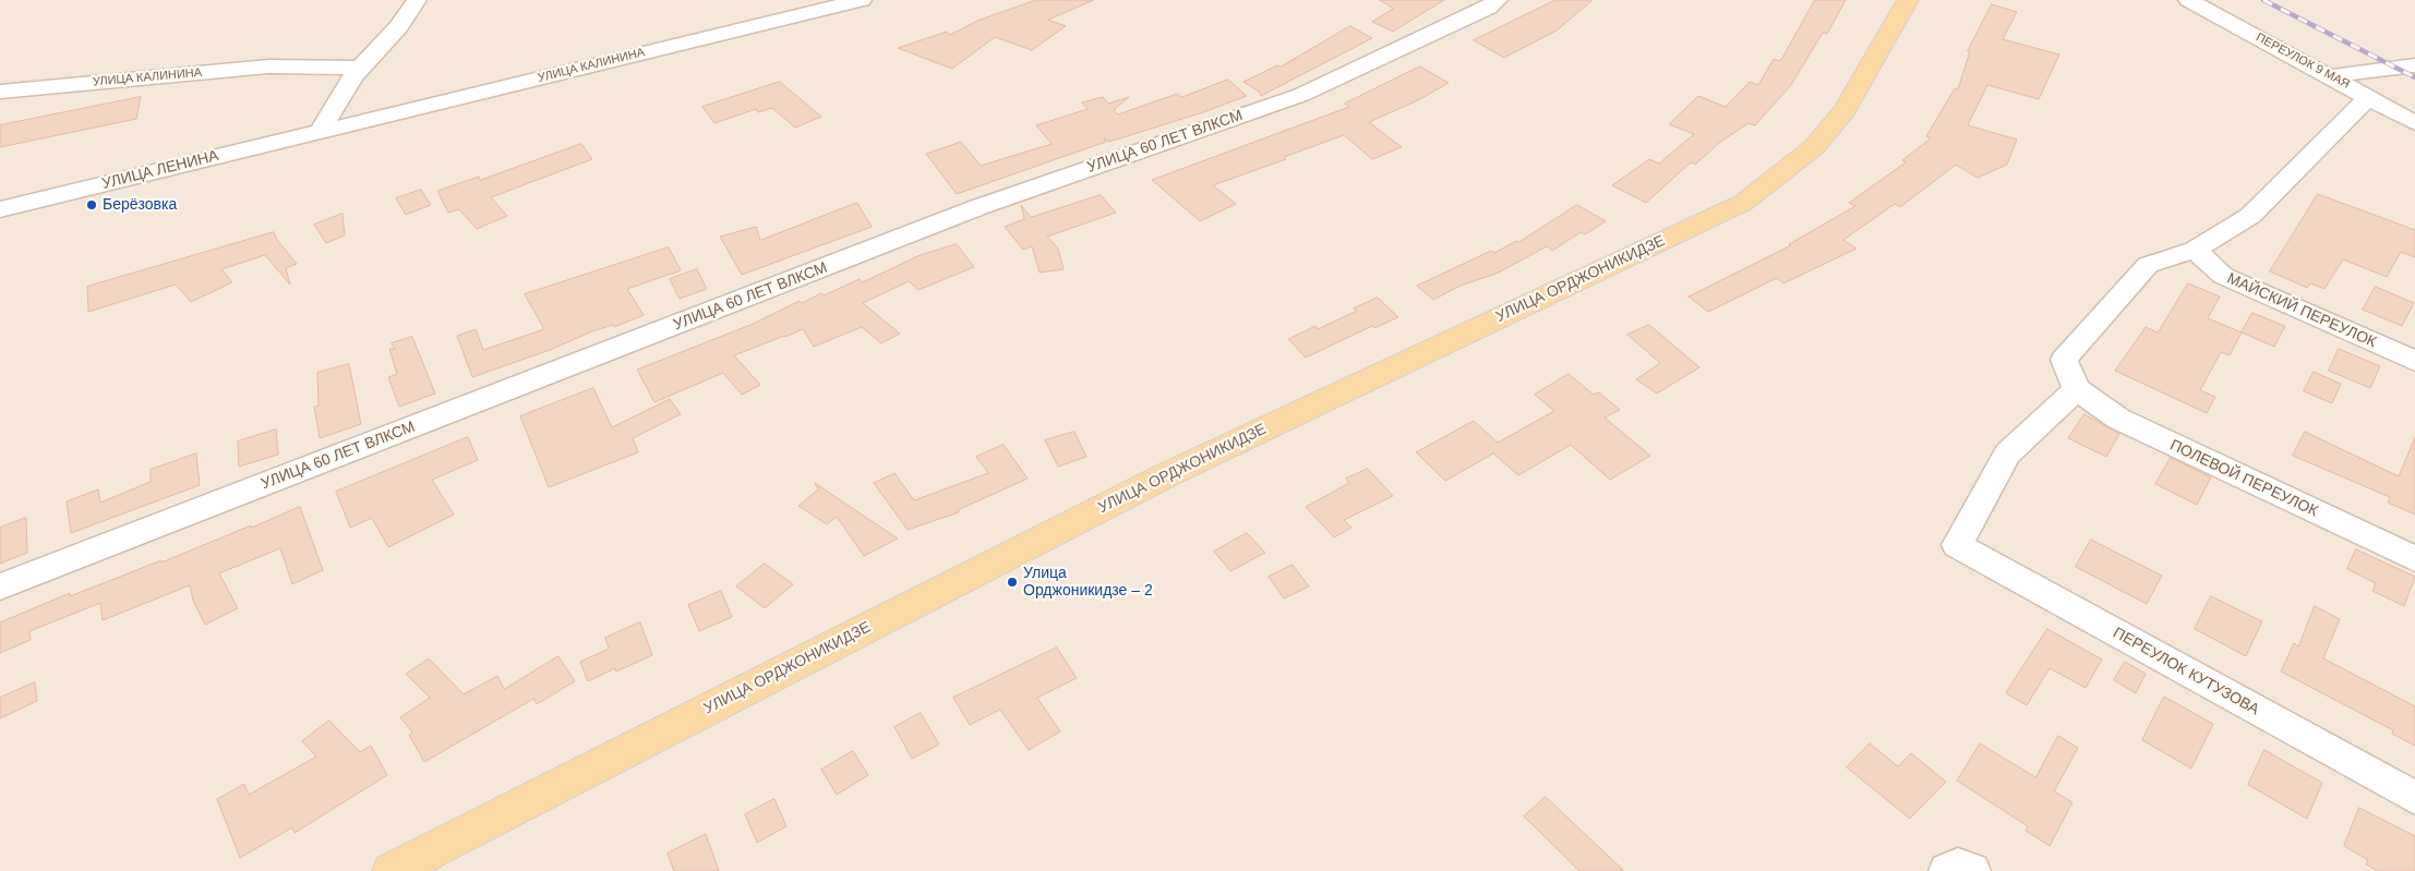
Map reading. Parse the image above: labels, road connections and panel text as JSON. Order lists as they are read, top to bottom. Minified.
{"streets":{"main road":["УЛИЦА ОРДЖОНИКИДЗЕ"],"street":["ПЕРЕУЛОК 9 МАЯ","УЛИЦА КАЛИНИНА","УЛИЦА 60 ЛЕТ ВЛКСМ","УЛИЦА ЛЕНИНА","МАЙСКИЙ ПЕРЕУЛОК","ПОЛЕВОЙ ПЕРЕУЛОК","ПЕРЕУЛОК КУТУЗОВА"]},"crossings":[["УЛИЦА КАЛИНИНА","УЛИЦА ЛЕНИНА"],["ПОЛЕВОЙ ПЕРЕУЛОК","ПЕРЕУЛОК КУТУЗОВА"]],"places":["Берёзовка","Улица Орджоникидзе – 2"]}
